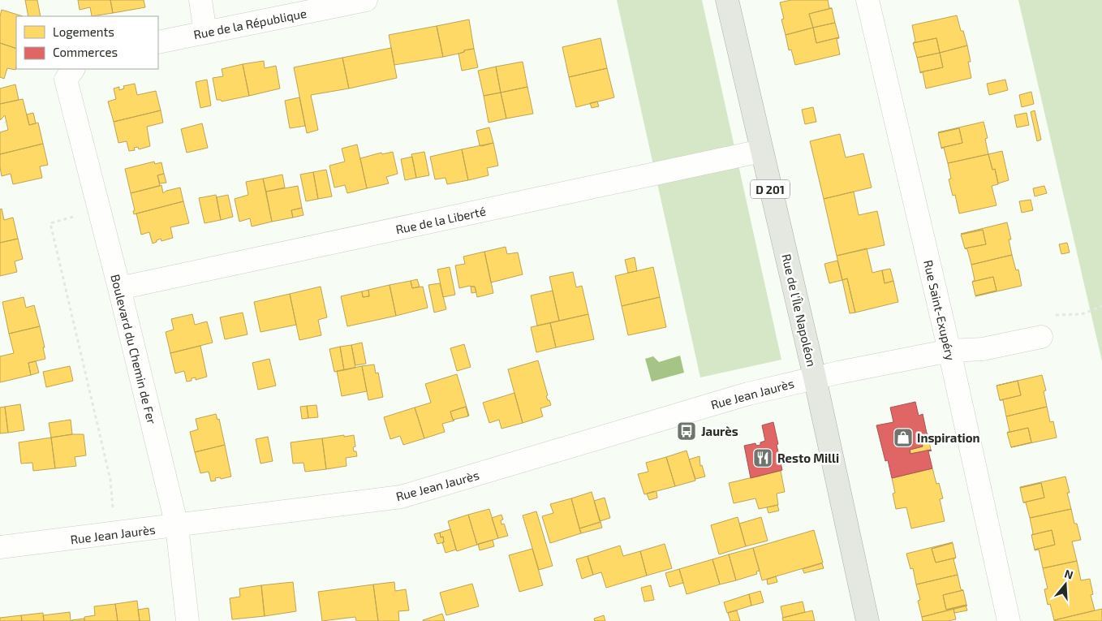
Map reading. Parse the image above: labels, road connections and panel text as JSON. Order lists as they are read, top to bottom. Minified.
{"streets":{"main road":["D 201","Rue de l'Île Napoléon"],"street":["Rue de la République","Rue de la Liberté","Rue Saint-Exupéry","Boulevard du Chemin de Fer","Rue Jean Jaurès"]},"crossings":[["Rue de la Liberté","Rue de l'Île Napoléon"],["Rue de la Liberté","Boulevard du Chemin de Fer"],["Rue de l'Île Napoléon","Rue Jean Jaurès"],["Rue Saint-Exupéry","Rue Jean Jaurès"],["Boulevard du Chemin de Fer","Rue Jean Jaurès"]],"places":{"bus stop":["Jaurès"],"shop":["Inspiration"],"restaurant":["Resto Milli"]},"legend":["Logements","Commerces"],"north":"top"}
